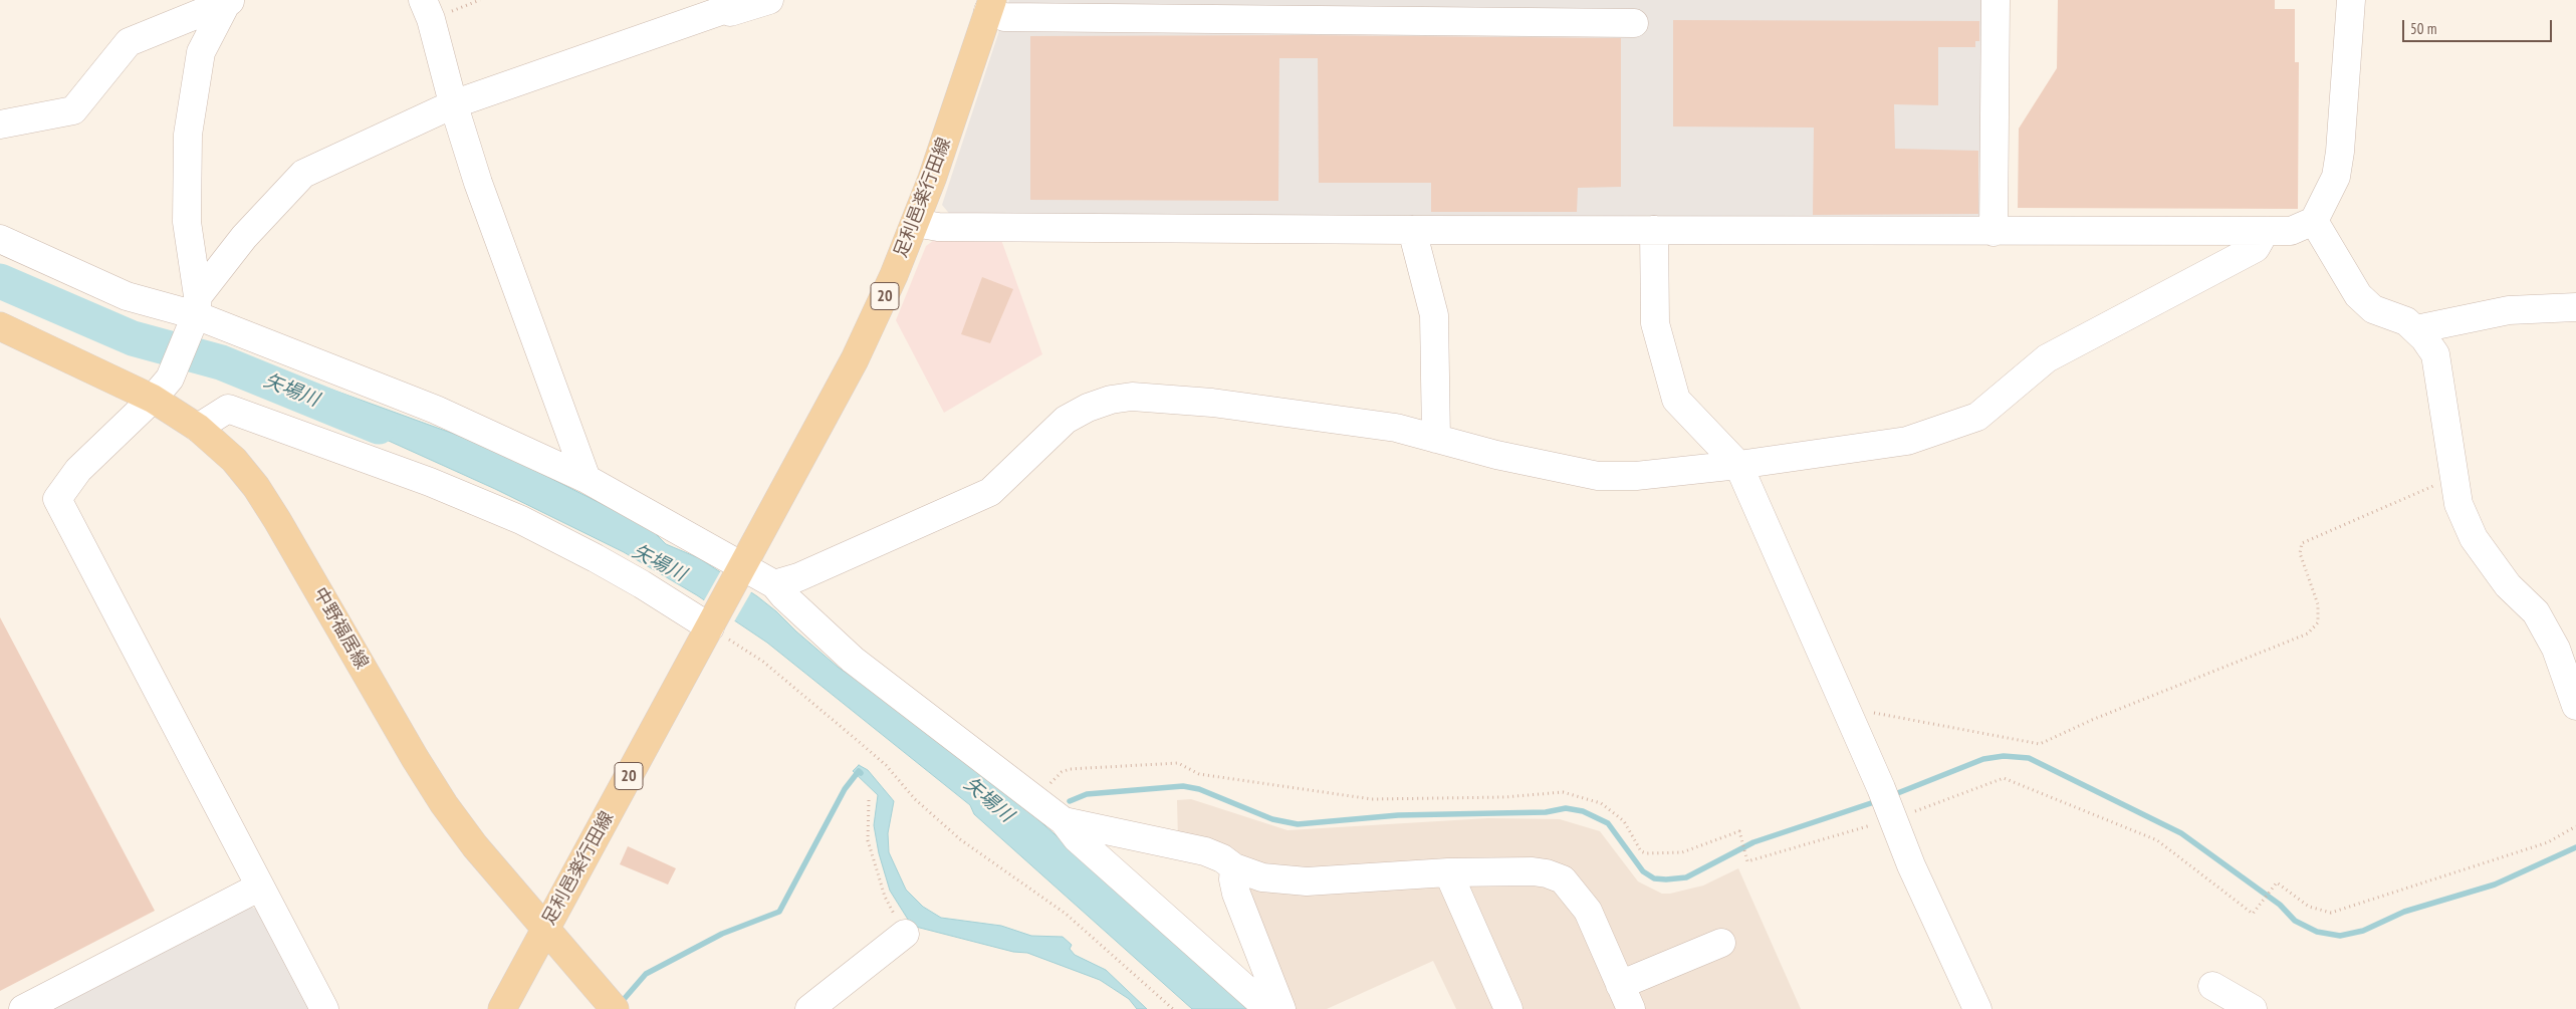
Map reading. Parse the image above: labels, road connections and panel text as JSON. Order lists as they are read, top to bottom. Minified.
{"streets":{"main road":["足利邑楽行田線","20","中野福居線"]},"crossings":[["足利邑楽行田線","20"],["足利邑楽行田線","中野福居線"]],"water":["矢場川"],"scale_bar":"50 m"}
